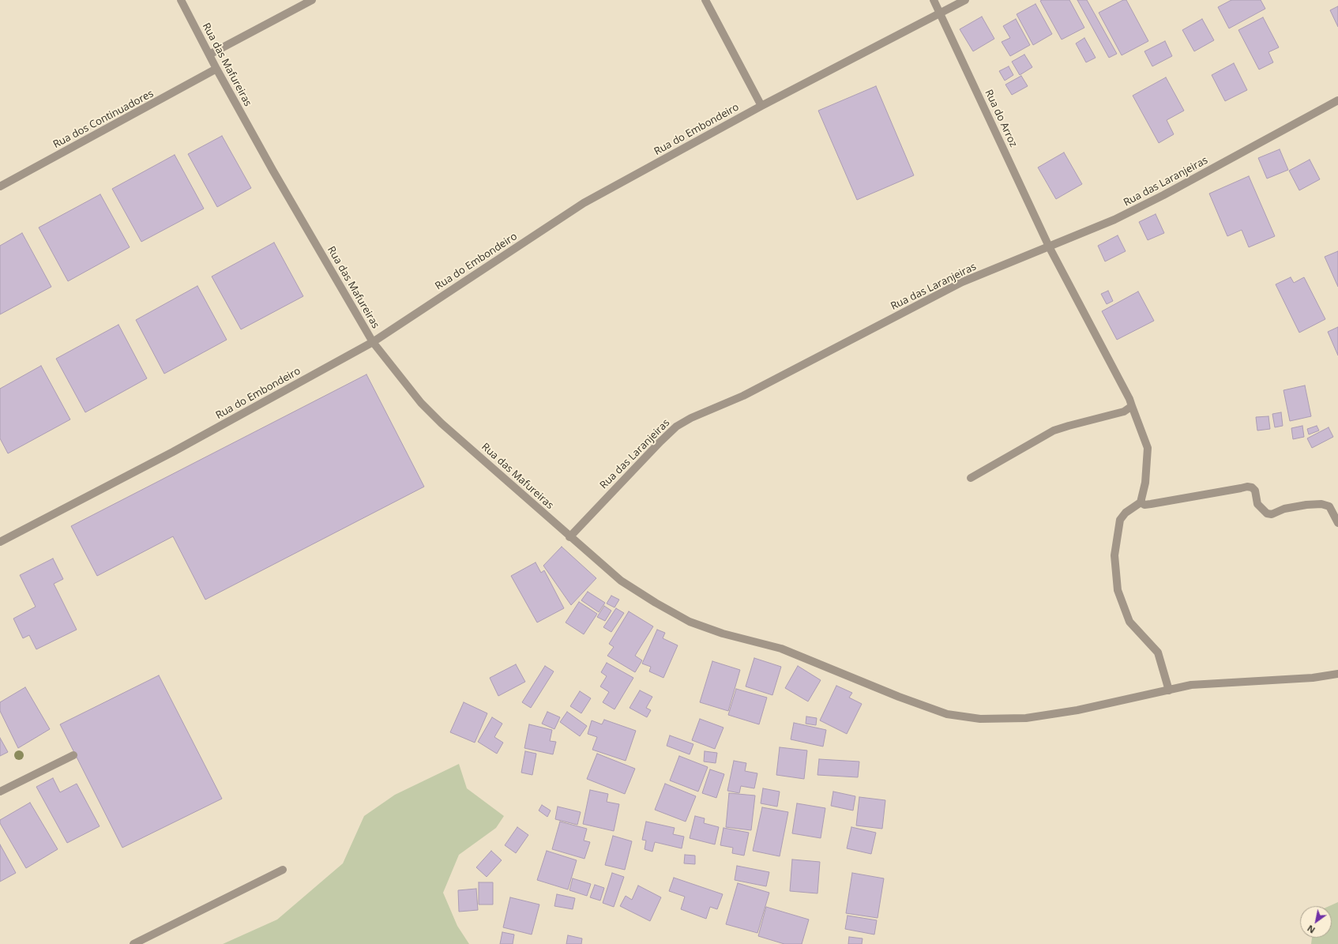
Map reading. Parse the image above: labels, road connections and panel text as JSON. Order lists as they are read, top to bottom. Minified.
{"streets":{"street":["Rua das Mafureiras","Rua do Arroz","Rua dos Continuadores","Rua do Embondeiro","Rua das Laranjeiras"]},"crossings":[["Rua das Mafureiras","Rua dos Continuadores"],["Rua das Mafureiras","Rua do Embondeiro"],["Rua das Mafureiras","Rua das Laranjeiras"],["Rua do Arroz","Rua do Embondeiro"],["Rua do Arroz","Rua das Laranjeiras"]],"north":"bottom left"}
